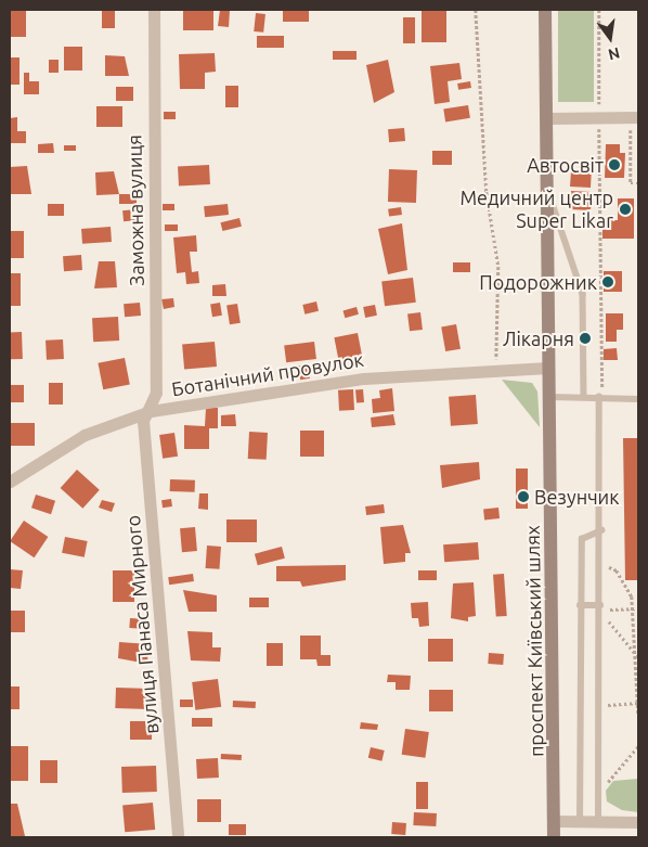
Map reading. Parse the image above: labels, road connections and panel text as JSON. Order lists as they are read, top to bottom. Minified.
{"streets":{"main road":["проспект Київський шлях"],"street":["Заможна вулиця","Ботанічний провулок","вулиця Панаса Мирного"]},"crossings":[["Заможна вулиця","Ботанічний провулок"],["Заможна вулиця","вулиця Панаса Мирного"],["Ботанічний провулок","вулиця Панаса Мирного"],["Ботанічний провулок","проспект Київський шлях"]],"places":["Автосвіт","Медичний центр Super Likar","Подорожник","Лікарня","Везунчик"],"north":"bottom"}
